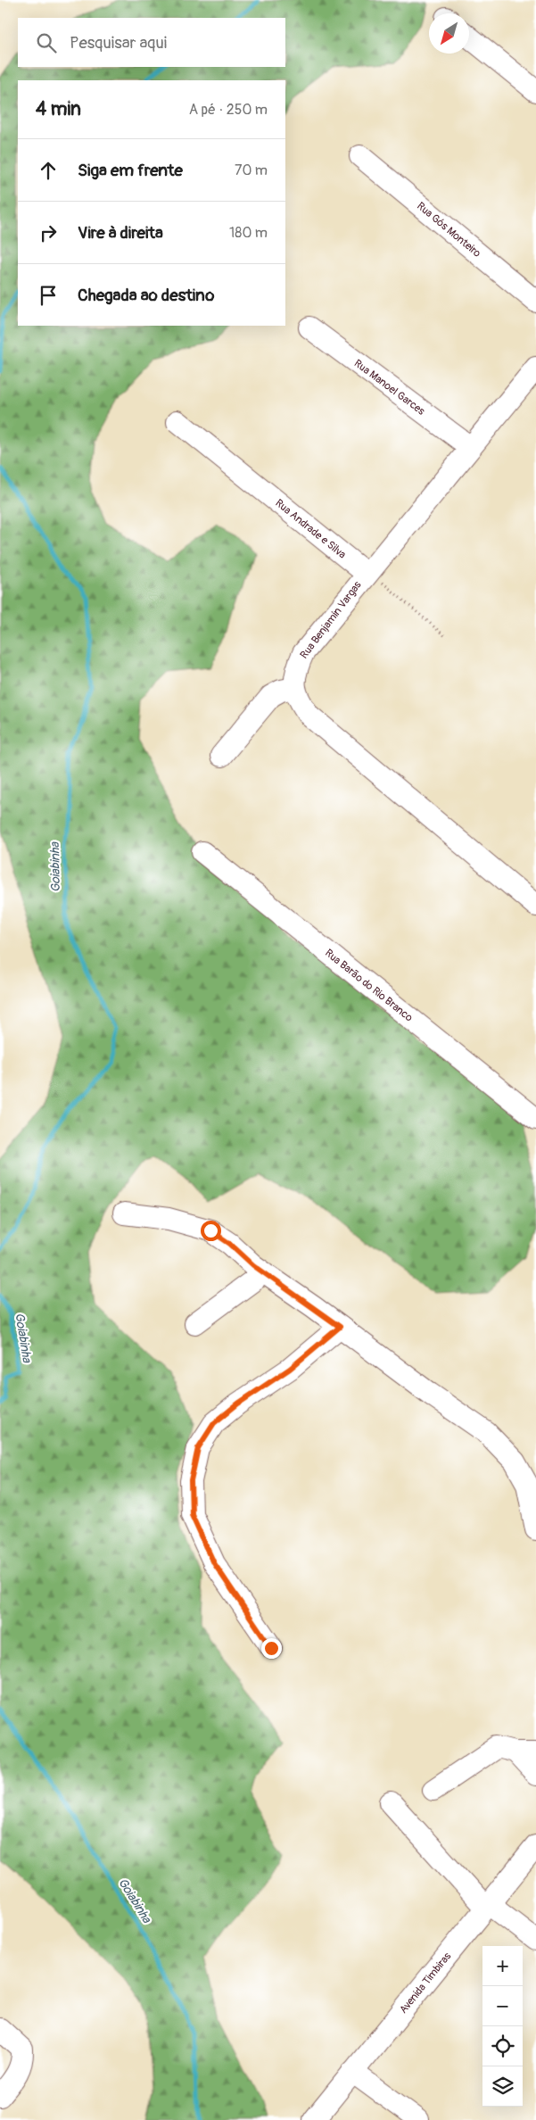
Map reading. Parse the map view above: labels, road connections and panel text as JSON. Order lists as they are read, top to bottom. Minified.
{"streets":{"street":["Rua Gós Monteiro","Rua Manoel Garces","Rua Andrade e Silva","Rua Benjamin Vargas","Rua Barão do Rio Branco","Avenida Timbiras"]},"crossings":[["Rua Manoel Garces","Rua Benjamin Vargas"],["Rua Andrade e Silva","Rua Benjamin Vargas"]],"water":["Goiabinha"],"north":"bottom left","page":{"search":"Pesquisar aqui","heading":["4 min","A pé · 250 m"],"list":[["Siga em frente","70 m"],["Vire à direita","180 m"],"Chegada ao destino"],"map_buttons":["+","−"]}}
